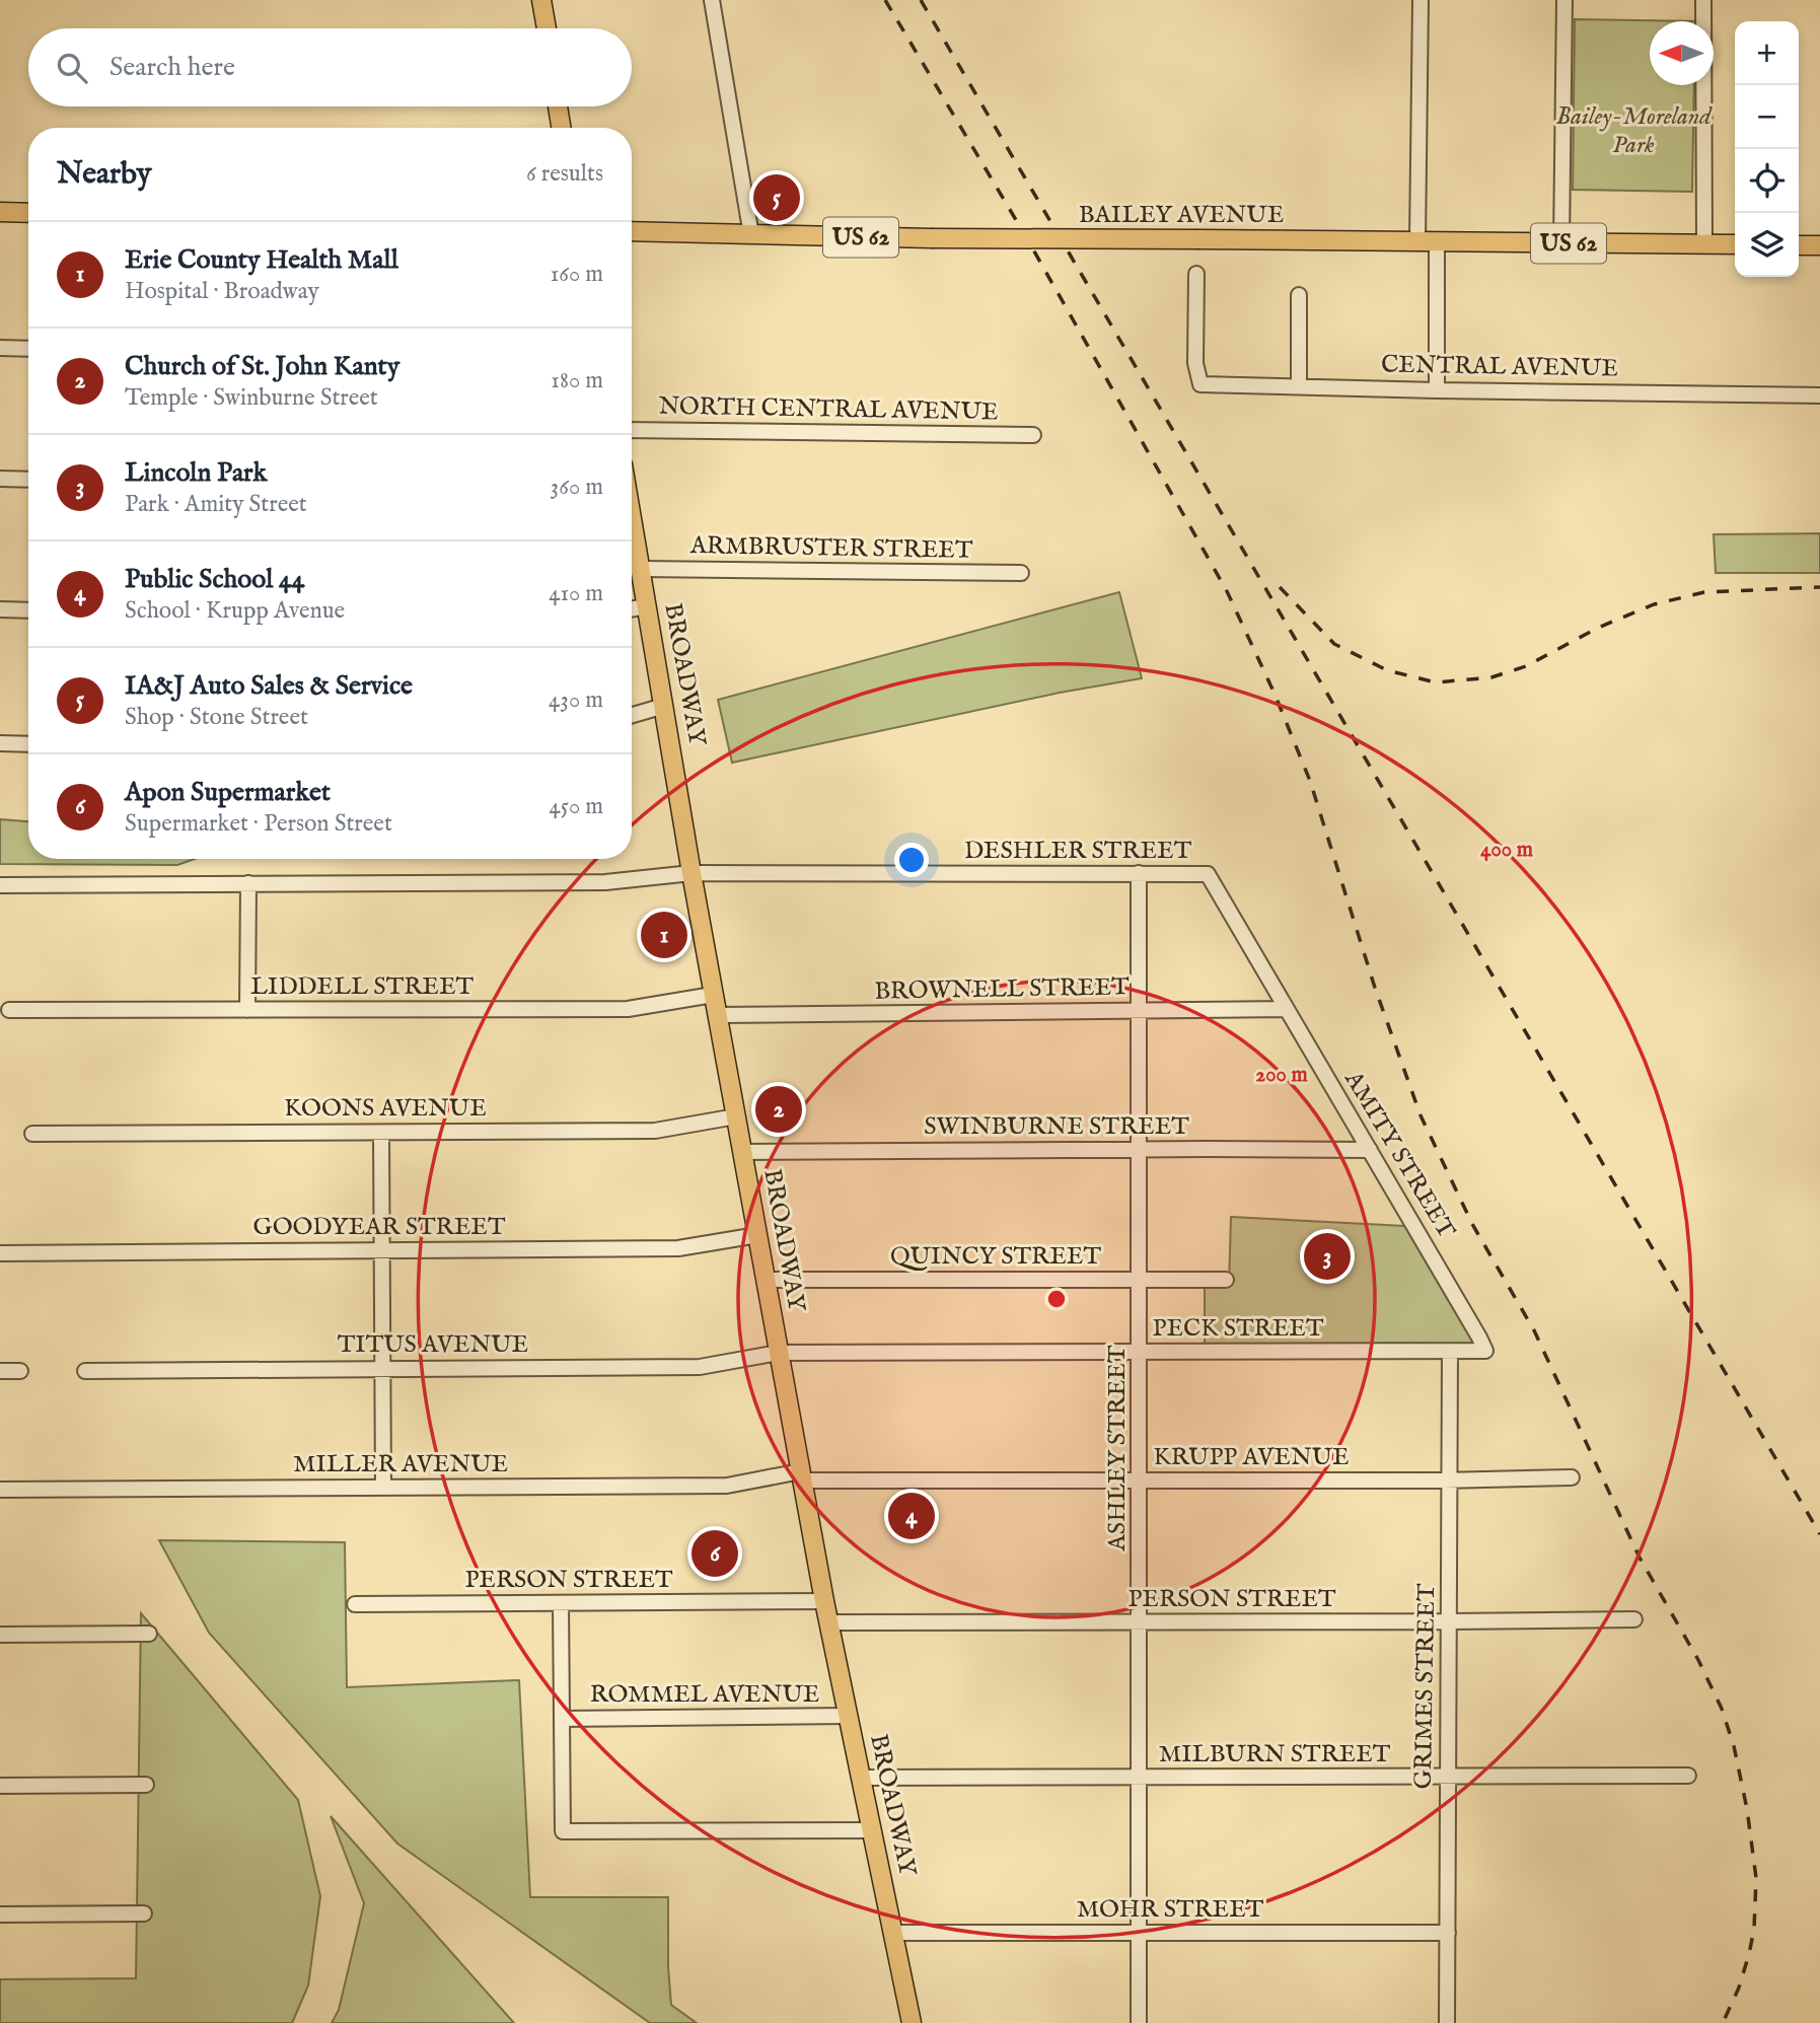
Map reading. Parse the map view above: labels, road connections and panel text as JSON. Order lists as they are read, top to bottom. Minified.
{"streets":{"main road":["BAILEY AVENUE","US 62","BROADWAY"],"street":["CENTRAL AVENUE","NORTH CENTRAL AVENUE","ARMBRUSTER STREET","DESHLER STREET","LIDDELL STREET","BROWNELL STREET","KOONS AVENUE","SWINBURNE STREET","AMITY STREET","GOODYEAR STREET","QUINCY STREET","PECK STREET","TITUS AVENUE","ASHLEY STREET","KRUPP AVENUE","MILLER AVENUE","PERSON STREET","GRIMES STREET","ROMMEL AVENUE","MILBURN STREET","MOHR STREET"]},"crossings":[["ARMBRUSTER STREET","BROADWAY"],["BROADWAY","DESHLER STREET"],["BROADWAY","LIDDELL STREET"],["BROADWAY","BROWNELL STREET"],["BROADWAY","KOONS AVENUE"],["BROADWAY","SWINBURNE STREET"],["BROADWAY","GOODYEAR STREET"],["BROADWAY","QUINCY STREET"],["BROADWAY","PECK STREET"],["BROADWAY","TITUS AVENUE"],["BROADWAY","KRUPP AVENUE"],["BROADWAY","MILLER AVENUE"],["BROADWAY","PERSON STREET"],["BROADWAY","ROMMEL AVENUE"],["BROADWAY","MILBURN STREET"],["BROADWAY","MOHR STREET"],["DESHLER STREET","AMITY STREET"],["DESHLER STREET","ASHLEY STREET"],["BROWNELL STREET","AMITY STREET"],["BROWNELL STREET","ASHLEY STREET"],["SWINBURNE STREET","AMITY STREET"],["SWINBURNE STREET","ASHLEY STREET"],["AMITY STREET","PECK STREET"],["QUINCY STREET","ASHLEY STREET"],["PECK STREET","TITUS AVENUE"],["PECK STREET","ASHLEY STREET"],["PECK STREET","GRIMES STREET"],["ASHLEY STREET","KRUPP AVENUE"],["ASHLEY STREET","PERSON STREET"],["ASHLEY STREET","MILBURN STREET"],["ASHLEY STREET","MOHR STREET"],["KRUPP AVENUE","MILLER AVENUE"],["KRUPP AVENUE","GRIMES STREET"],["PERSON STREET","GRIMES STREET"],["GRIMES STREET","MILBURN STREET"],["GRIMES STREET","MOHR STREET"]],"parks":["Bailey-Moreland Park"],"north":"left","page":{"map_buttons":["+","−"],"search":"Search here","heading":["Nearby","6 results"],"pins":["5","1","2","3","4","6"],"list":[{"mark":"1","name":"Erie County Health Mall","note":"Hospital · Broadway","value":"160 m"},{"mark":"2","name":"Church of St. John Kanty","note":"Temple · Swinburne Street","value":"180 m"},{"mark":"3","name":"Lincoln Park","note":"Park · Amity Street","value":"360 m"},{"mark":"4","name":"Public School 44","note":"School · Krupp Avenue","value":"410 m"},{"mark":"5","name":"IA&J Auto Sales & Service","note":"Shop · Stone Street","value":"430 m"},{"mark":"6","name":"Apon Supermarket","note":"Supermarket · Person Street","value":"450 m"}]},"rings":["400 m","200 m"]}
